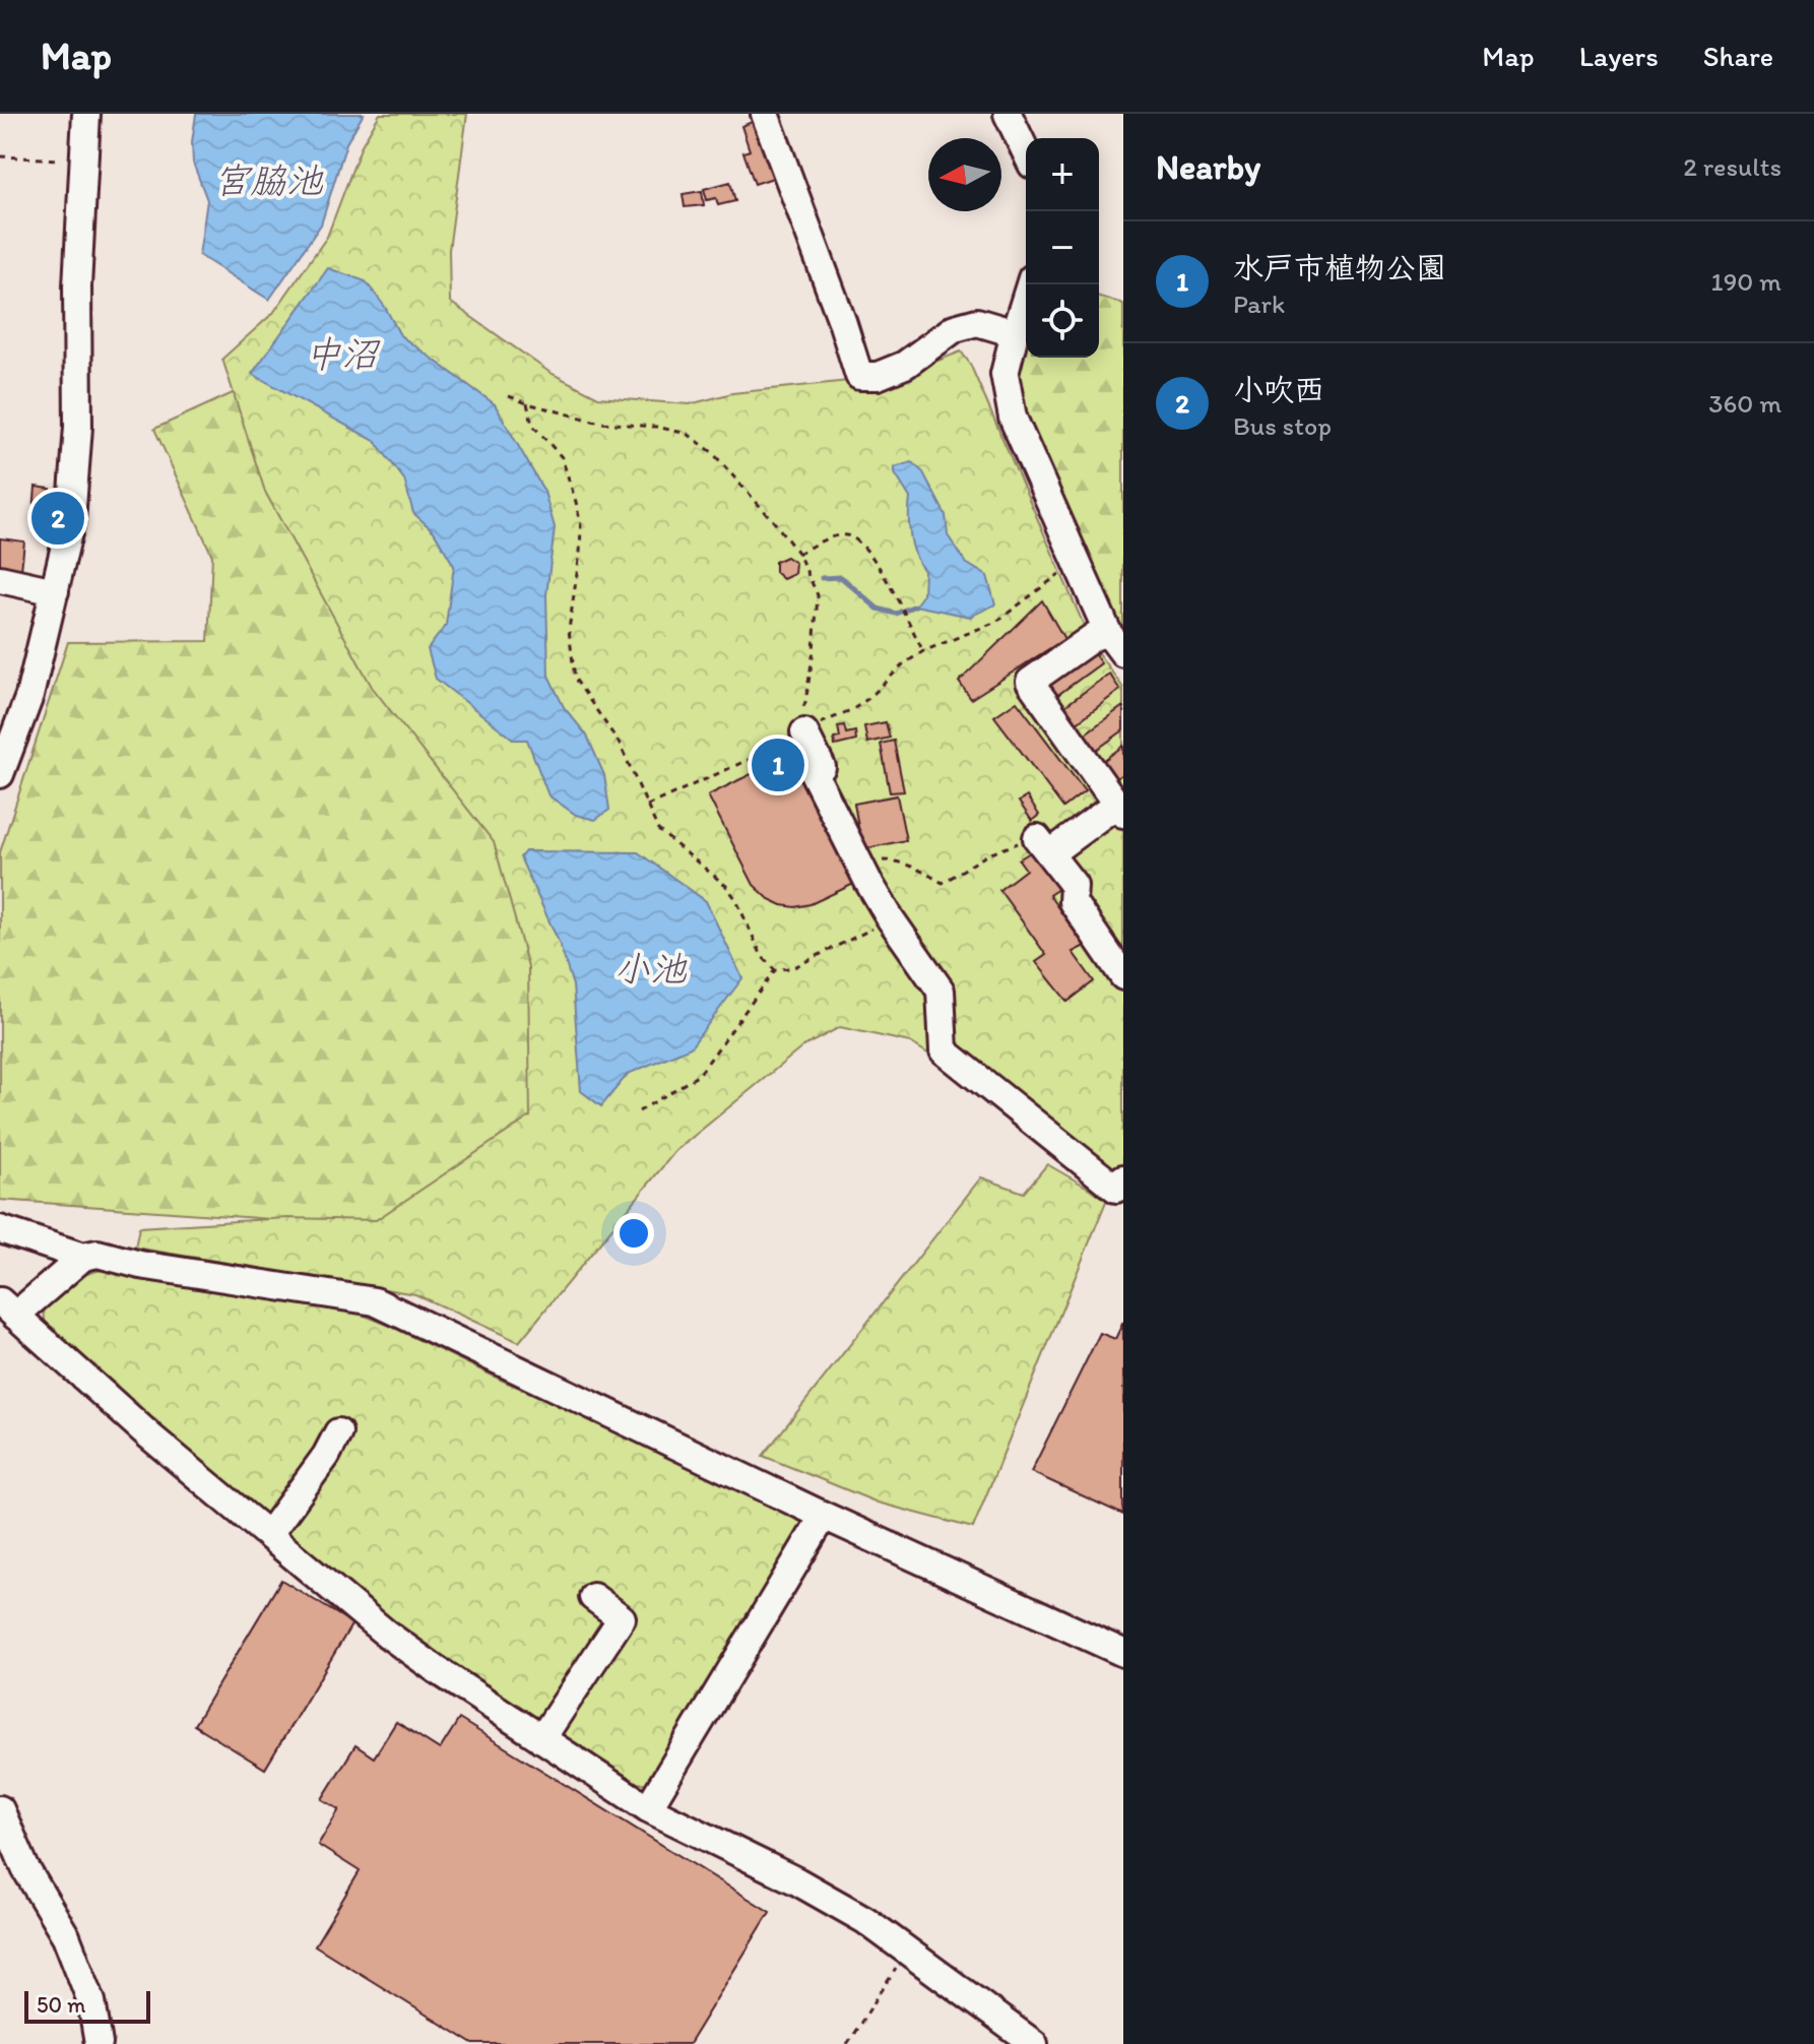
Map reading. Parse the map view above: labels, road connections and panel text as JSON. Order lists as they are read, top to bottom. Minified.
{"water":["宮脇池","中沼","小池"],"scale_bar":"50 m","north":"left","page":{"header":"Map","nav":["Map","Layers","Share"],"heading":["Nearby","2 results"],"map_buttons":["+","−"],"list":[{"mark":"1","name":"水戸市植物公園","note":"Park","value":"190 m"},{"mark":"2","name":"小吹西","note":"Bus stop","value":"360 m"}],"pins":["2","1"],"scale":"50 m"}}
